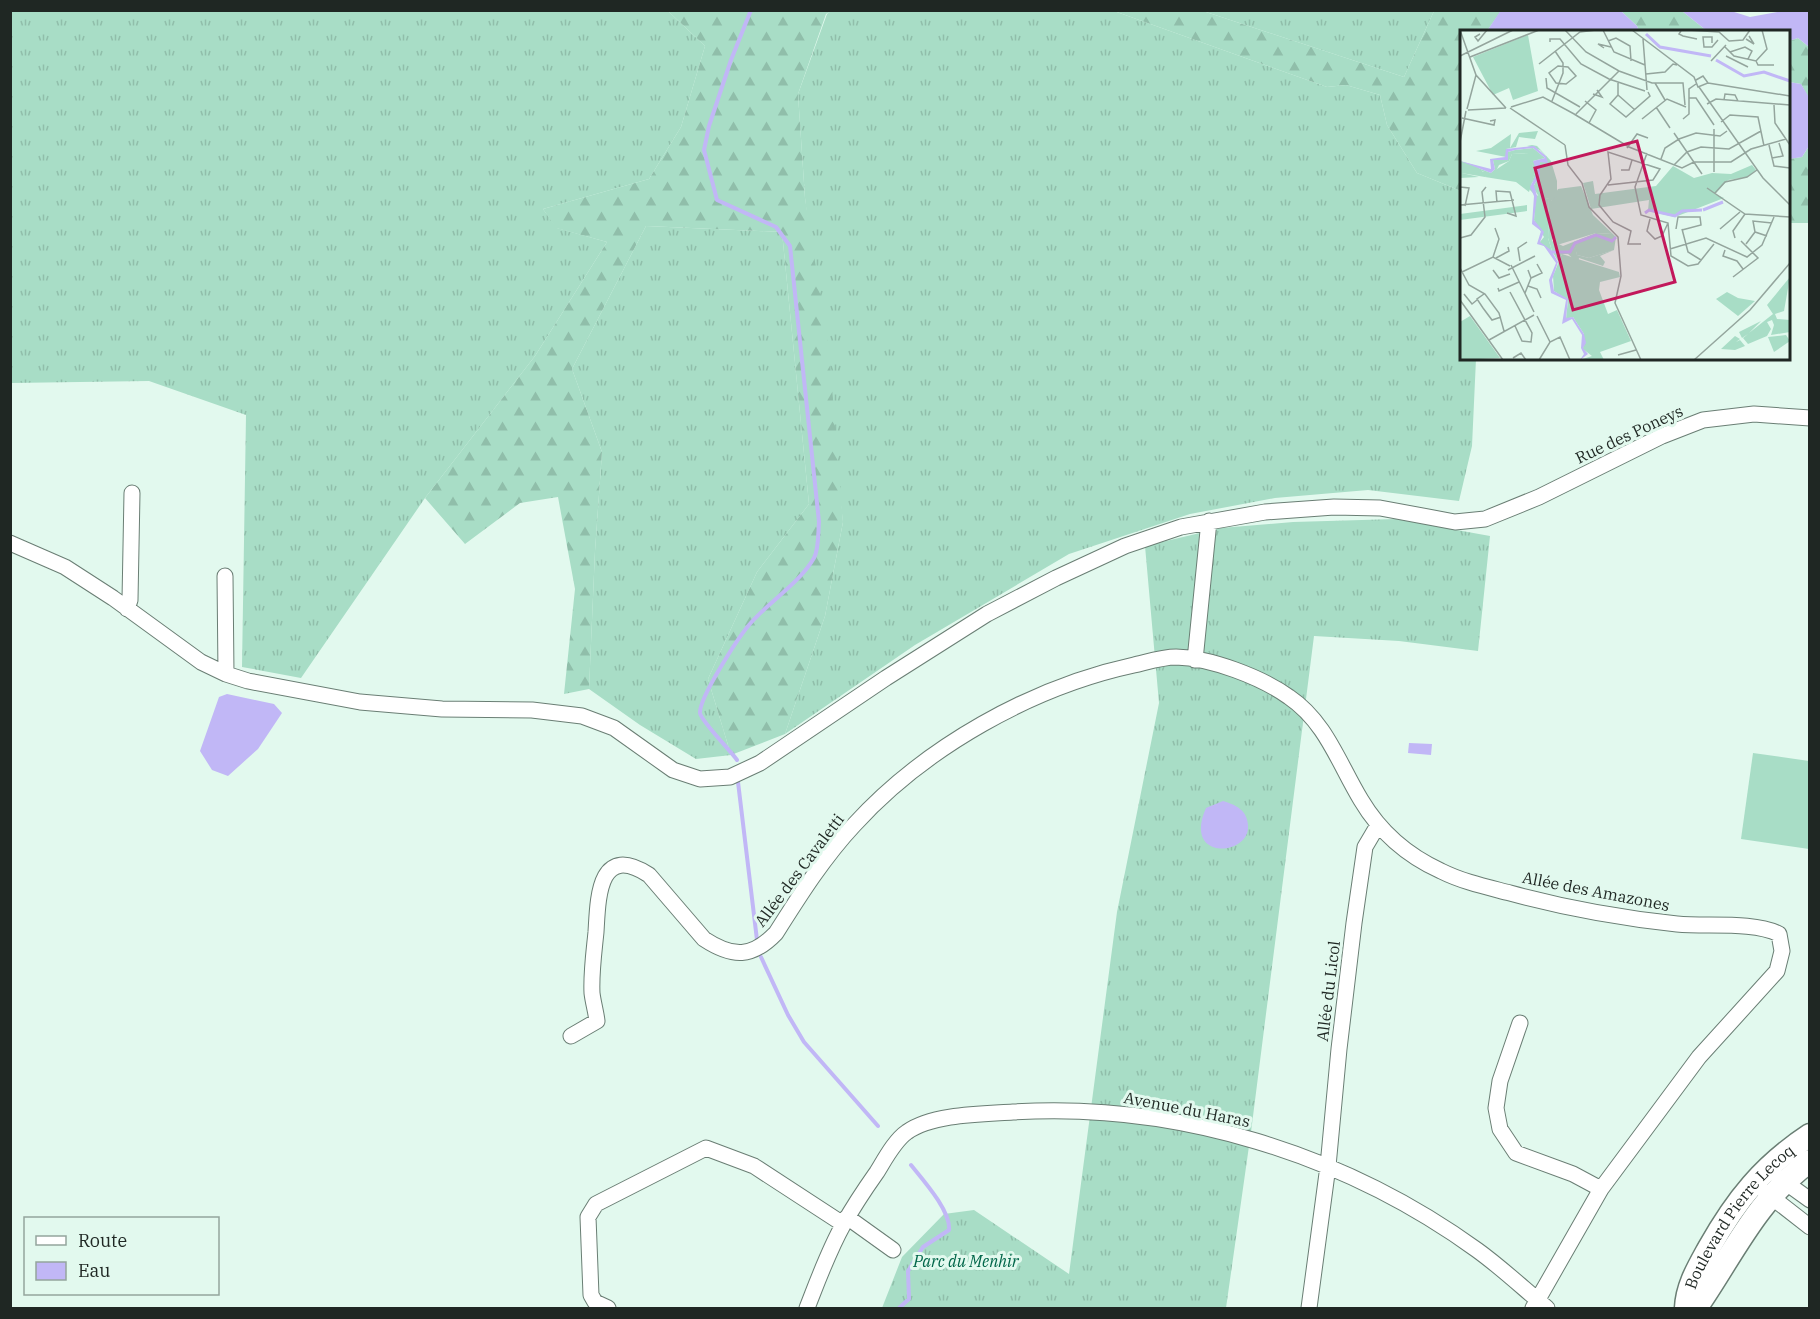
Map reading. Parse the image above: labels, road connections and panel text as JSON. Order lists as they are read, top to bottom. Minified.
{"streets":{"street":["Rue des Poneys","Allée des Cavaletti","Allée des Amazones","Allée du Licol","Avenue du Haras","Boulevard Pierre Lecoq"]},"crossings":[["Allée des Cavaletti","Allée des Amazones"],["Allée des Amazones","Allée du Licol"],["Allée des Amazones","Avenue du Haras"],["Allée du Licol","Avenue du Haras"]],"parks":["Parc du Menhir"],"legend":["Route","Eau"]}
